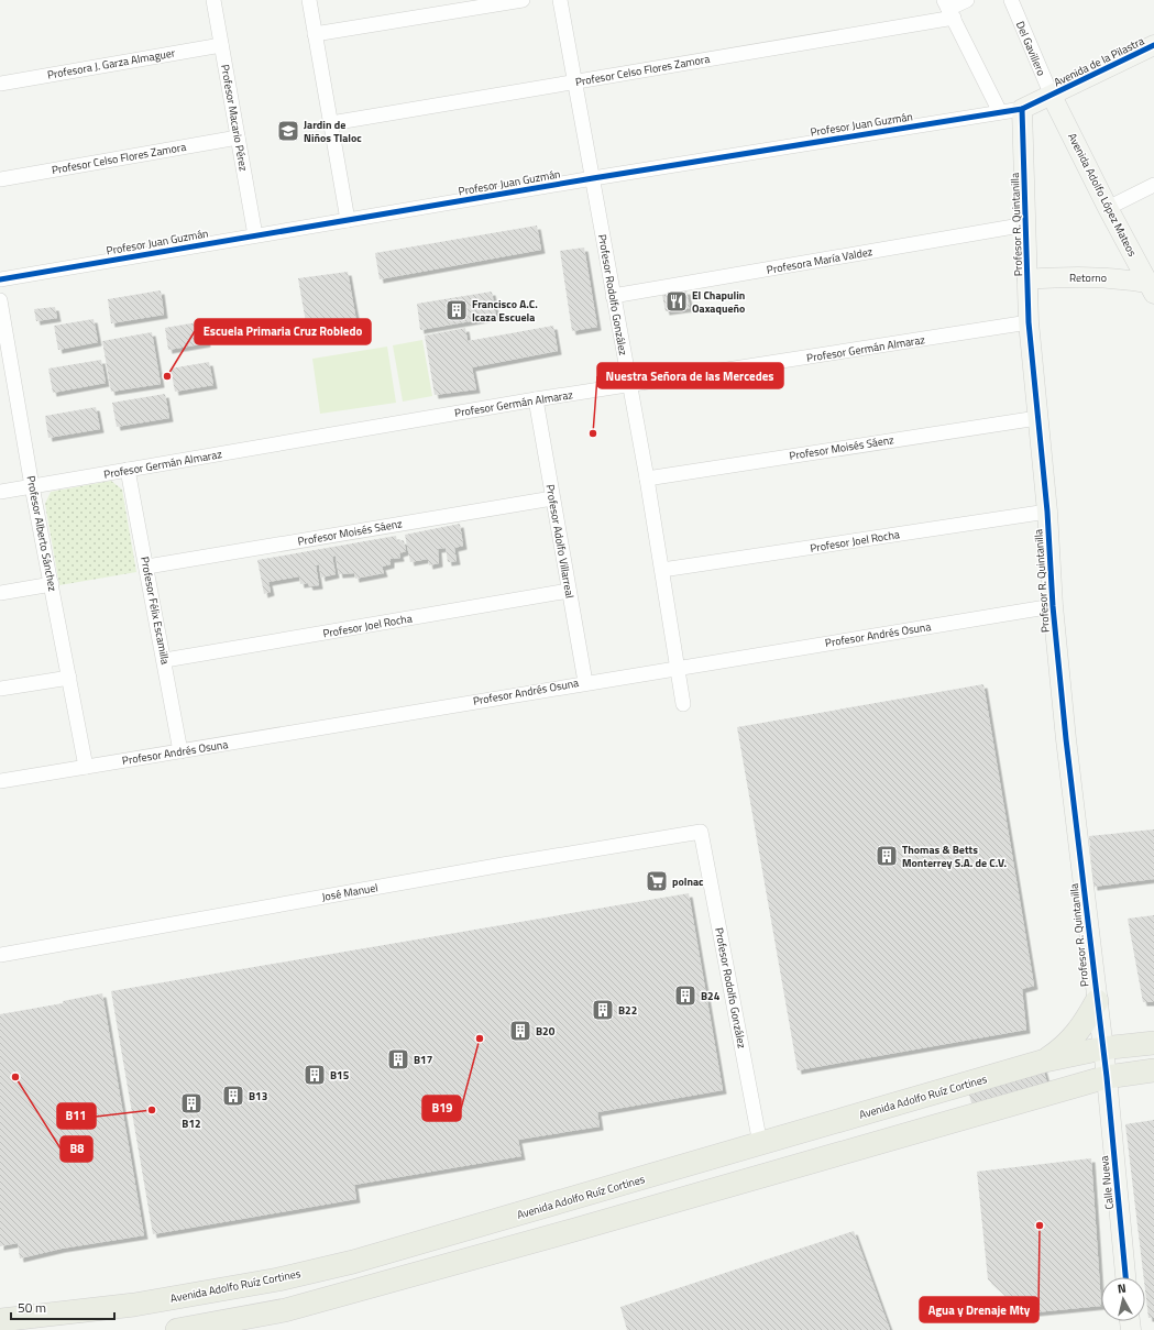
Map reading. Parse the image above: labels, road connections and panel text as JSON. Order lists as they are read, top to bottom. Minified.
{"streets":{"main road":["Avenida Adolfo Ruíz Cortines"],"street":["Del Gavillero","Avenida de la Pilastra","Profesora J. Garza Almaguer","Profesor Celso Flores Zamora","Profesor Macario Pérez","Profesor Juan Guzmán","Avenida Adolfo López Mateos","Profesor R. Quintanilla","Profesora María Valdez","Retorno","Profesor Rodolfo González","Profesor Germán Almaraz","Profesor Moisés Sáenz","Profesor Alberto Sánchez","Profesor Adolfo Villarreal","Profesor Joel Rocha","Profesor Félix Escamilla","Profesor Andrés Osuna","José Manuel","Calle Nueva"]},"crossings":[["Del Gavillero","Avenida de la Pilastra"],["Del Gavillero","Avenida Adolfo López Mateos"],["Avenida de la Pilastra","Profesor Juan Guzmán"],["Avenida de la Pilastra","Avenida Adolfo López Mateos"],["Avenida de la Pilastra","Profesor R. Quintanilla"],["Profesora J. Garza Almaguer","Profesor Macario Pérez"],["Profesor Celso Flores Zamora","Profesor Macario Pérez"],["Profesor Celso Flores Zamora","Profesor Rodolfo González"],["Profesor Macario Pérez","Profesor Juan Guzmán"],["Profesor Juan Guzmán","Profesor R. Quintanilla"],["Profesor Juan Guzmán","Profesor Rodolfo González"],["Avenida Adolfo López Mateos","Retorno"],["Profesor R. Quintanilla","Profesora María Valdez"],["Profesor R. Quintanilla","Retorno"],["Profesor R. Quintanilla","Profesor Germán Almaraz"],["Profesor R. Quintanilla","Profesor Moisés Sáenz"],["Profesor R. Quintanilla","Profesor Joel Rocha"],["Profesor R. Quintanilla","Profesor Andrés Osuna"],["Profesor R. Quintanilla","Avenida Adolfo Ruíz Cortines"],["Profesor R. Quintanilla","Calle Nueva"],["Profesora María Valdez","Profesor Rodolfo González"],["Profesor Rodolfo González","Profesor Germán Almaraz"],["Profesor Rodolfo González","Profesor Moisés Sáenz"],["Profesor Rodolfo González","Profesor Joel Rocha"],["Profesor Rodolfo González","Profesor Andrés Osuna"],["Profesor Rodolfo González","José Manuel"],["Profesor Rodolfo González","Avenida Adolfo Ruíz Cortines"],["Profesor Germán Almaraz","Profesor Alberto Sánchez"],["Profesor Germán Almaraz","Profesor Adolfo Villarreal"],["Profesor Germán Almaraz","Profesor Félix Escamilla"],["Profesor Moisés Sáenz","Profesor Adolfo Villarreal"],["Profesor Moisés Sáenz","Profesor Félix Escamilla"],["Profesor Alberto Sánchez","Profesor Andrés Osuna"],["Profesor Adolfo Villarreal","Profesor Joel Rocha"],["Profesor Adolfo Villarreal","Profesor Andrés Osuna"],["Profesor Joel Rocha","Profesor Félix Escamilla"],["Profesor Félix Escamilla","Profesor Andrés Osuna"]],"places":{"school or university":["Jardin de Niños Tlaloc"],"restaurant":["El Chapulin Oaxaqueño"],"building":["Francisco A.C. Icaza Escuela","Thomas & Betts Monterrey S.A. de C.V.","B24","B22","B20","B17","B15","B13","B12"],"other":["Escuela Primaria Cruz Robledo","Nuestra Señora de las Mercedes","B19","B8","B11","Agua y Drenaje Mty"],"supermarket":["polnac"]},"scale_bar":"50 m","north":"top"}
